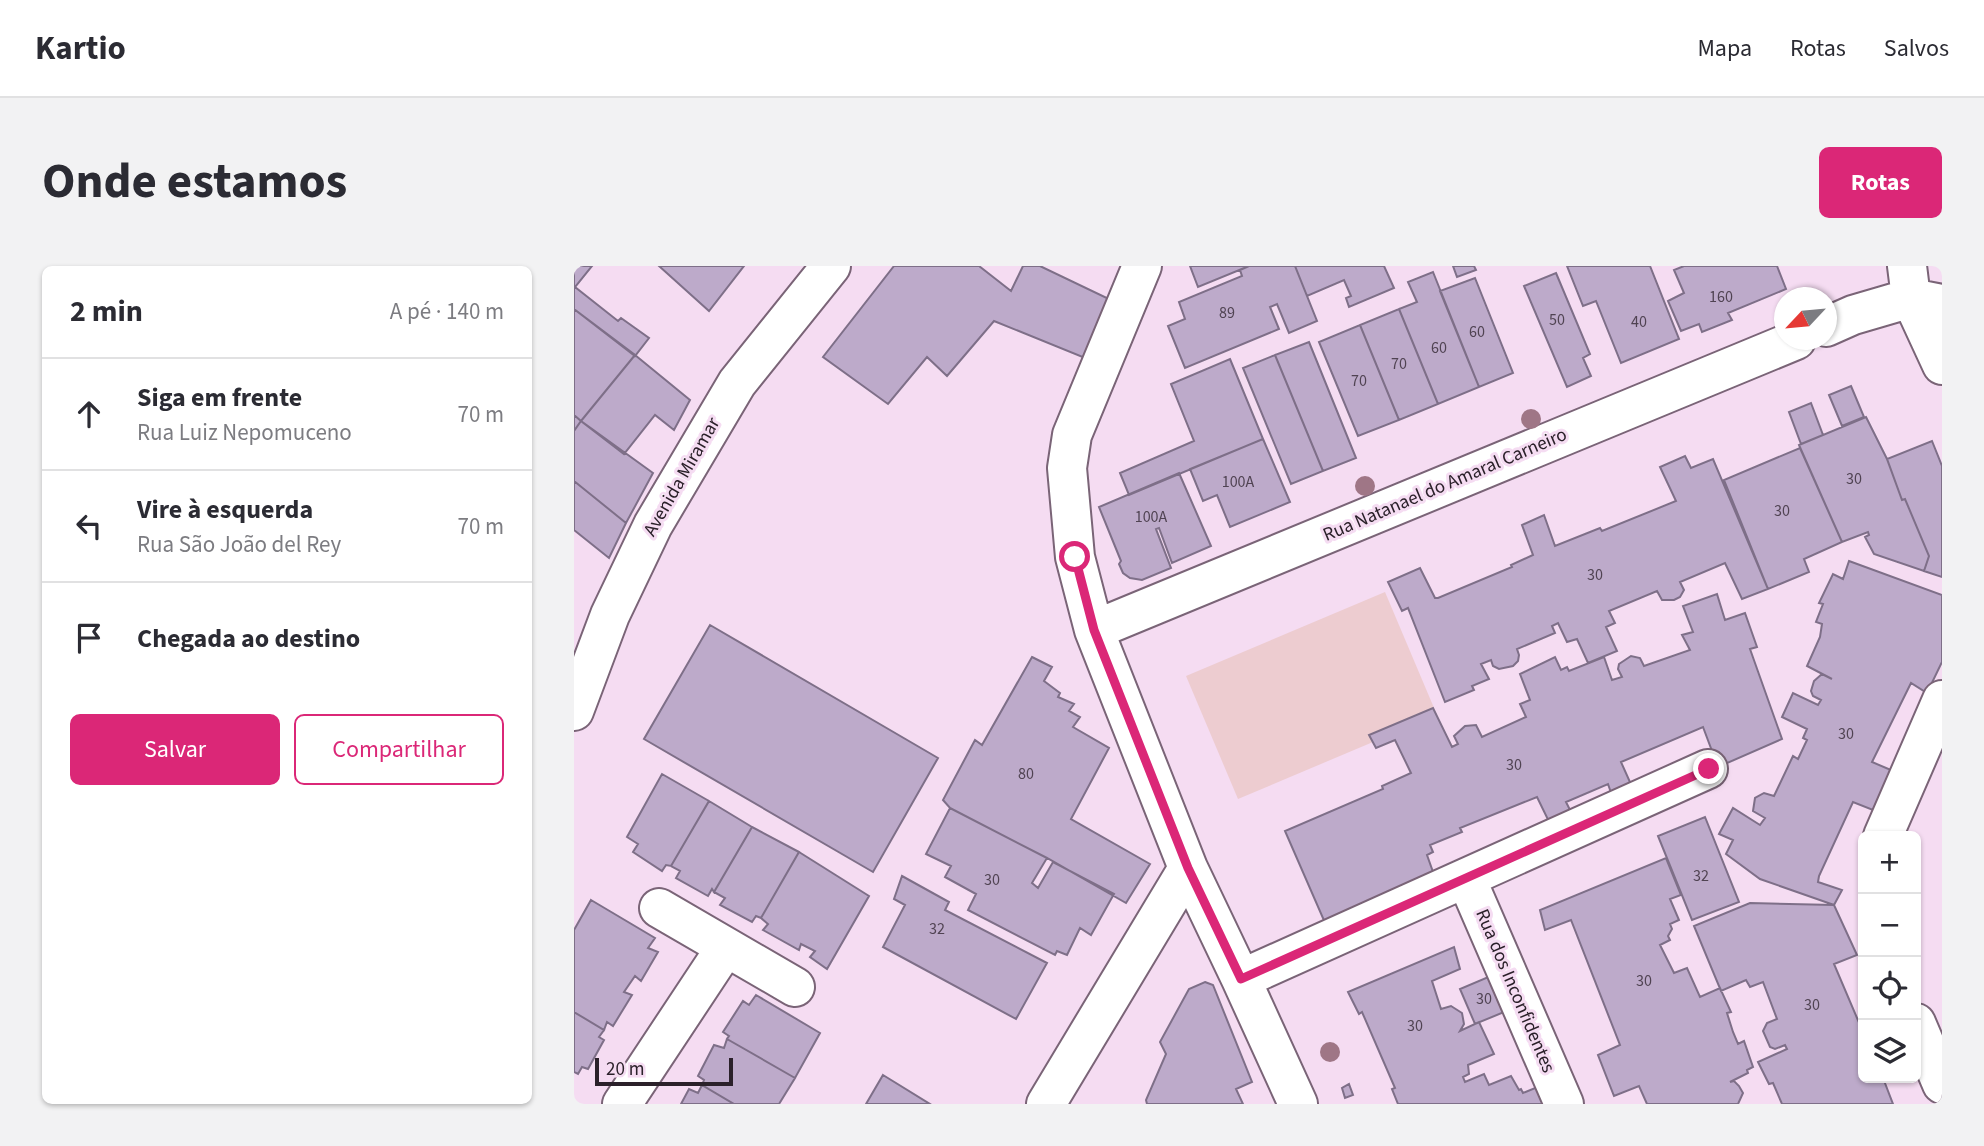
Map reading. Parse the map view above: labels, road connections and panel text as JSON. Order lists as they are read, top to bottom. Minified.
{"streets":{"street":["Avenida Miramar","Rua Natanael do Amaral Carneiro","Rua dos Inconfidentes"]},"house_numbers":["160","89","50","40","60","60","70","70","30","100A","30","100A","30","30","30","80","32","30","32","30","30","30","30"],"scale_bar":"20 m","north":"bottom left","page":{"header":"Kartio","nav":["Mapa","Rotas","Salvos"],"title":"Onde estamos","buttons":["Rotas",["Salvar","Compartilhar"]],"heading":["2 min","A pé · 140 m"],"list":[["Siga em frente","Rua Luiz Nepomuceno","70 m"],["Vire à esquerda","Rua São João del Rey","70 m"],"Chegada ao destino"],"map_buttons":["+","−"],"scale":"20 m"}}
